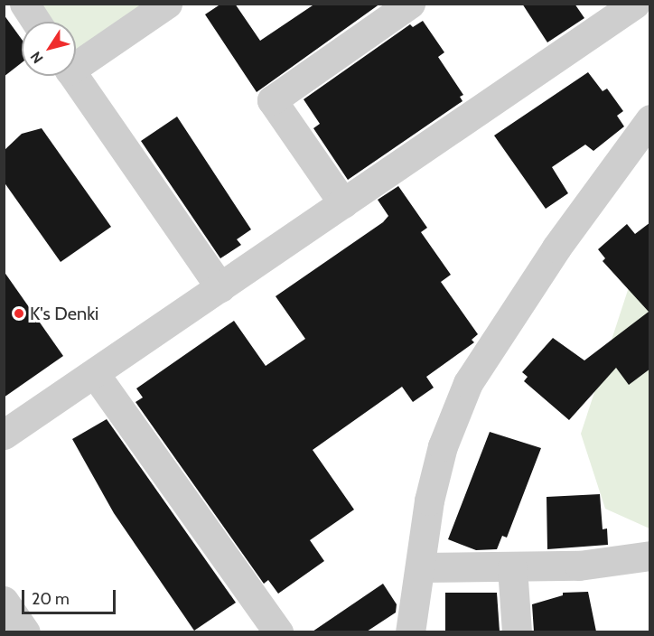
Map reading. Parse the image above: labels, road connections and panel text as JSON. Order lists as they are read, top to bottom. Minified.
{"places":["K's Denki"],"scale_bar":"20 m","north":"bottom left"}
